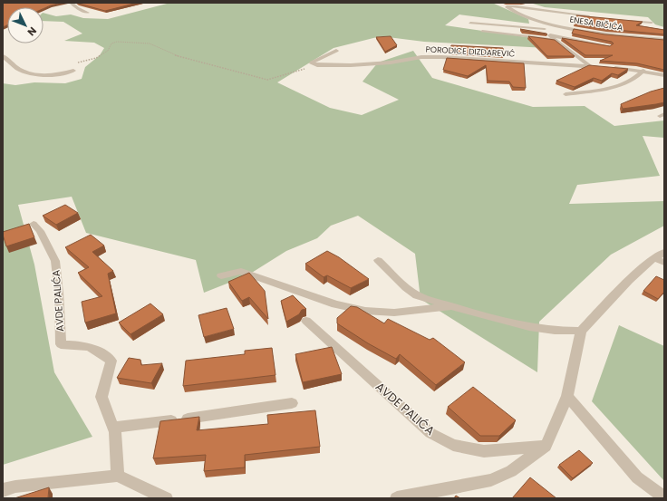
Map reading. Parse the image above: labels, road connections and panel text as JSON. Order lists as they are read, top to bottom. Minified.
{"streets":{"street":["ENESA BIČIĆA","PORODICE DIZDAREVIĆ","AVDE PALIĆA"]},"north":"bottom right"}
